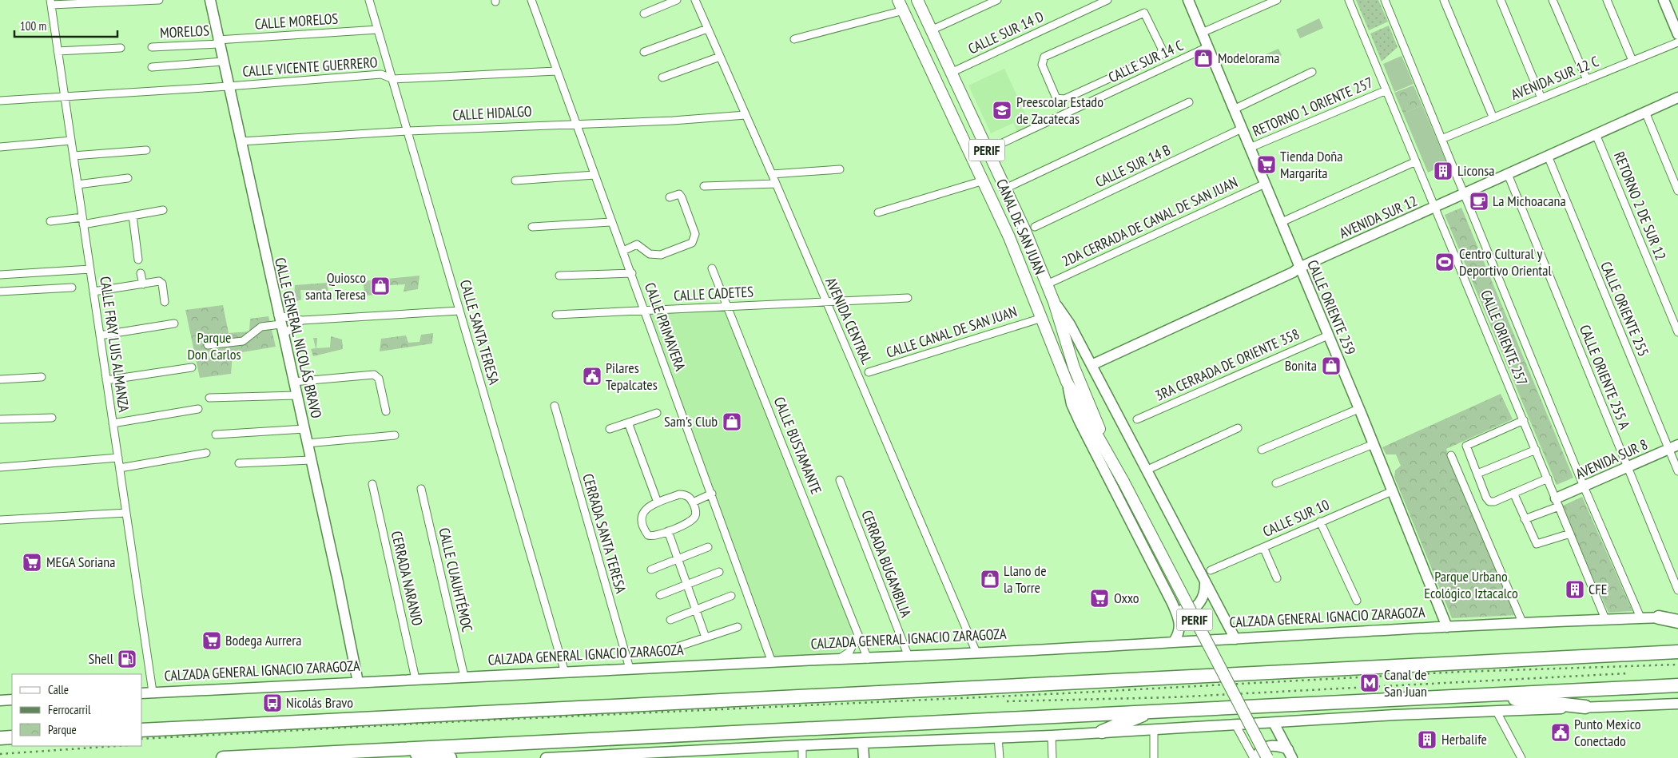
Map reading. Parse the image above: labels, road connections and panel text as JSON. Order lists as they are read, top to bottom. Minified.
{"streets":{"main road":["PERIF","AVENIDA SUR 12","CANAL DE SAN JUAN","CALLE ORIENTE 259","CALLE GENERAL NICOLÁS BRAVO","AVENIDA SUR 8","CALZADA GENERAL IGNACIO ZARAGOZA"],"street":["CALLE MORELOS","MORELOS","CALLE SUR 14 D","CALLE SUR 14 C","CALLE VICENTE GUERRERO","AVENIDA SUR 12 C","RETORNO 1 ORIENTE 257","CALLE HIDALGO","CALLE SUR 14 B","RETORNO 2 DE SUR 12","2DA CERRADA DE CANAL DE SAN JUAN","CALLE CADETES","CALLE ORIENTE 255","AVENIDA CENTRAL","CALLE PRIMAVERA","CALLE SANTA TERESA","CALLE CANAL DE SAN JUAN","CALLE ORIENTE 257","CALLE FRAY LUIS ALMANZA","3RA CERRADA DE ORIENTE 358","CALLE ORIENTE 255 A","CALLE BUSTAMANTE","CALLE SUR 10","CERRADA SANTA TERESA","CERRADA BUGAMBILIA","CERRADA NARANJO","CALLE CUAUHTÉMOC"]},"crossings":[["CALLE MORELOS","MORELOS"],["CALLE MORELOS","CALLE SANTA TERESA"],["CALLE MORELOS","CALLE GENERAL NICOLÁS BRAVO"],["MORELOS","CALLE GENERAL NICOLÁS BRAVO"],["CALLE SUR 14 D","CANAL DE SAN JUAN"],["CALLE SUR 14 C","CANAL DE SAN JUAN"],["CALLE SUR 14 C","CALLE ORIENTE 259"],["CALLE VICENTE GUERRERO","CALLE PRIMAVERA"],["CALLE VICENTE GUERRERO","CALLE SANTA TERESA"],["CALLE VICENTE GUERRERO","CALLE GENERAL NICOLÁS BRAVO"],["CALLE VICENTE GUERRERO","CALLE FRAY LUIS ALMANZA"],["AVENIDA SUR 12 C","CALLE ORIENTE 257"],["RETORNO 1 ORIENTE 257","CALLE ORIENTE 259"],["RETORNO 1 ORIENTE 257","CALLE ORIENTE 257"],["CALLE HIDALGO","AVENIDA CENTRAL"],["CALLE HIDALGO","CALLE PRIMAVERA"],["CALLE HIDALGO","CALLE SANTA TERESA"],["CALLE HIDALGO","CALLE GENERAL NICOLÁS BRAVO"],["CALLE SUR 14 B","CALLE ORIENTE 259"],["RETORNO 2 DE SUR 12","AVENIDA SUR 12"],["AVENIDA SUR 12","CANAL DE SAN JUAN"],["AVENIDA SUR 12","CALLE ORIENTE 259"],["AVENIDA SUR 12","CALLE ORIENTE 255"],["AVENIDA SUR 12","CALLE ORIENTE 257"],["AVENIDA SUR 12","CALLE ORIENTE 255 A"],["2DA CERRADA DE CANAL DE SAN JUAN","CANAL DE SAN JUAN"],["2DA CERRADA DE CANAL DE SAN JUAN","CALLE ORIENTE 259"],["CANAL DE SAN JUAN","CALLE CANAL DE SAN JUAN"],["CANAL DE SAN JUAN","CALZADA GENERAL IGNACIO ZARAGOZA"],["CALLE CADETES","AVENIDA CENTRAL"],["CALLE CADETES","CALLE PRIMAVERA"],["CALLE CADETES","CALLE BUSTAMANTE"],["CALLE ORIENTE 259","3RA CERRADA DE ORIENTE 358"],["CALLE ORIENTE 259","CALLE SUR 10"],["CALLE ORIENTE 259","CALZADA GENERAL IGNACIO ZARAGOZA"],["CALLE ORIENTE 255","AVENIDA SUR 8"],["AVENIDA CENTRAL","CALZADA GENERAL IGNACIO ZARAGOZA"],["CALLE PRIMAVERA","CALZADA GENERAL IGNACIO ZARAGOZA"],["CALLE SANTA TERESA","CALZADA GENERAL IGNACIO ZARAGOZA"],["CALLE GENERAL NICOLÁS BRAVO","CALZADA GENERAL IGNACIO ZARAGOZA"],["CALLE ORIENTE 257","AVENIDA SUR 8"],["CALLE ORIENTE 257","CALZADA GENERAL IGNACIO ZARAGOZA"],["CALLE FRAY LUIS ALMANZA","CALZADA GENERAL IGNACIO ZARAGOZA"],["CALLE ORIENTE 255 A","AVENIDA SUR 8"],["CALLE BUSTAMANTE","CALZADA GENERAL IGNACIO ZARAGOZA"],["CERRADA SANTA TERESA","CALZADA GENERAL IGNACIO ZARAGOZA"],["CERRADA BUGAMBILIA","CALZADA GENERAL IGNACIO ZARAGOZA"],["CERRADA NARANJO","CALZADA GENERAL IGNACIO ZARAGOZA"],["CALLE CUAUHTÉMOC","CALZADA GENERAL IGNACIO ZARAGOZA"]],"parks":["Parque Don Carlos","Parque Urbano Ecológico Iztacalco"],"places":{"shop":["Modelorama","Quiosco santa Teresa","Bonita","Sam's Club","Llano de la Torre"],"school or university":["Preescolar Estado de Zacatecas"],"supermarket":["Tienda Doña Margarita","MEGA Soriana","Oxxo","Bodega Aurrera"],"building":["Liconsa","CFE","Herbalife"],"cafe":["La Michoacana"],"sports":["Centro Cultural y Deportivo Oriental"],"public building":["Pilares Tepalcates","Punto Mexico Conectado"],"fuel station":["Shell"],"metro station":["Canal de San Juan"],"bus stop":["Nicolás Bravo"]},"legend":["Calle","Ferrocarril","Parque"],"scale_bar":"100 m"}
